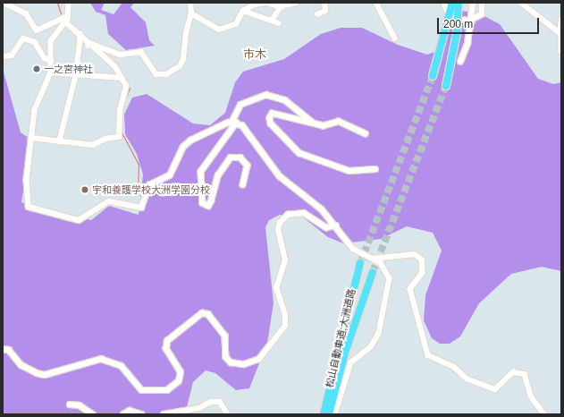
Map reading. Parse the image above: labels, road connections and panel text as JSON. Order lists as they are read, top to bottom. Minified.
{"streets":{"highway":["松山自動車道;大洲道路"]},"districts":["市木"],"places":["一之宮神社","宇和養護学校大洲学園分校"],"scale_bar":"200 m"}
